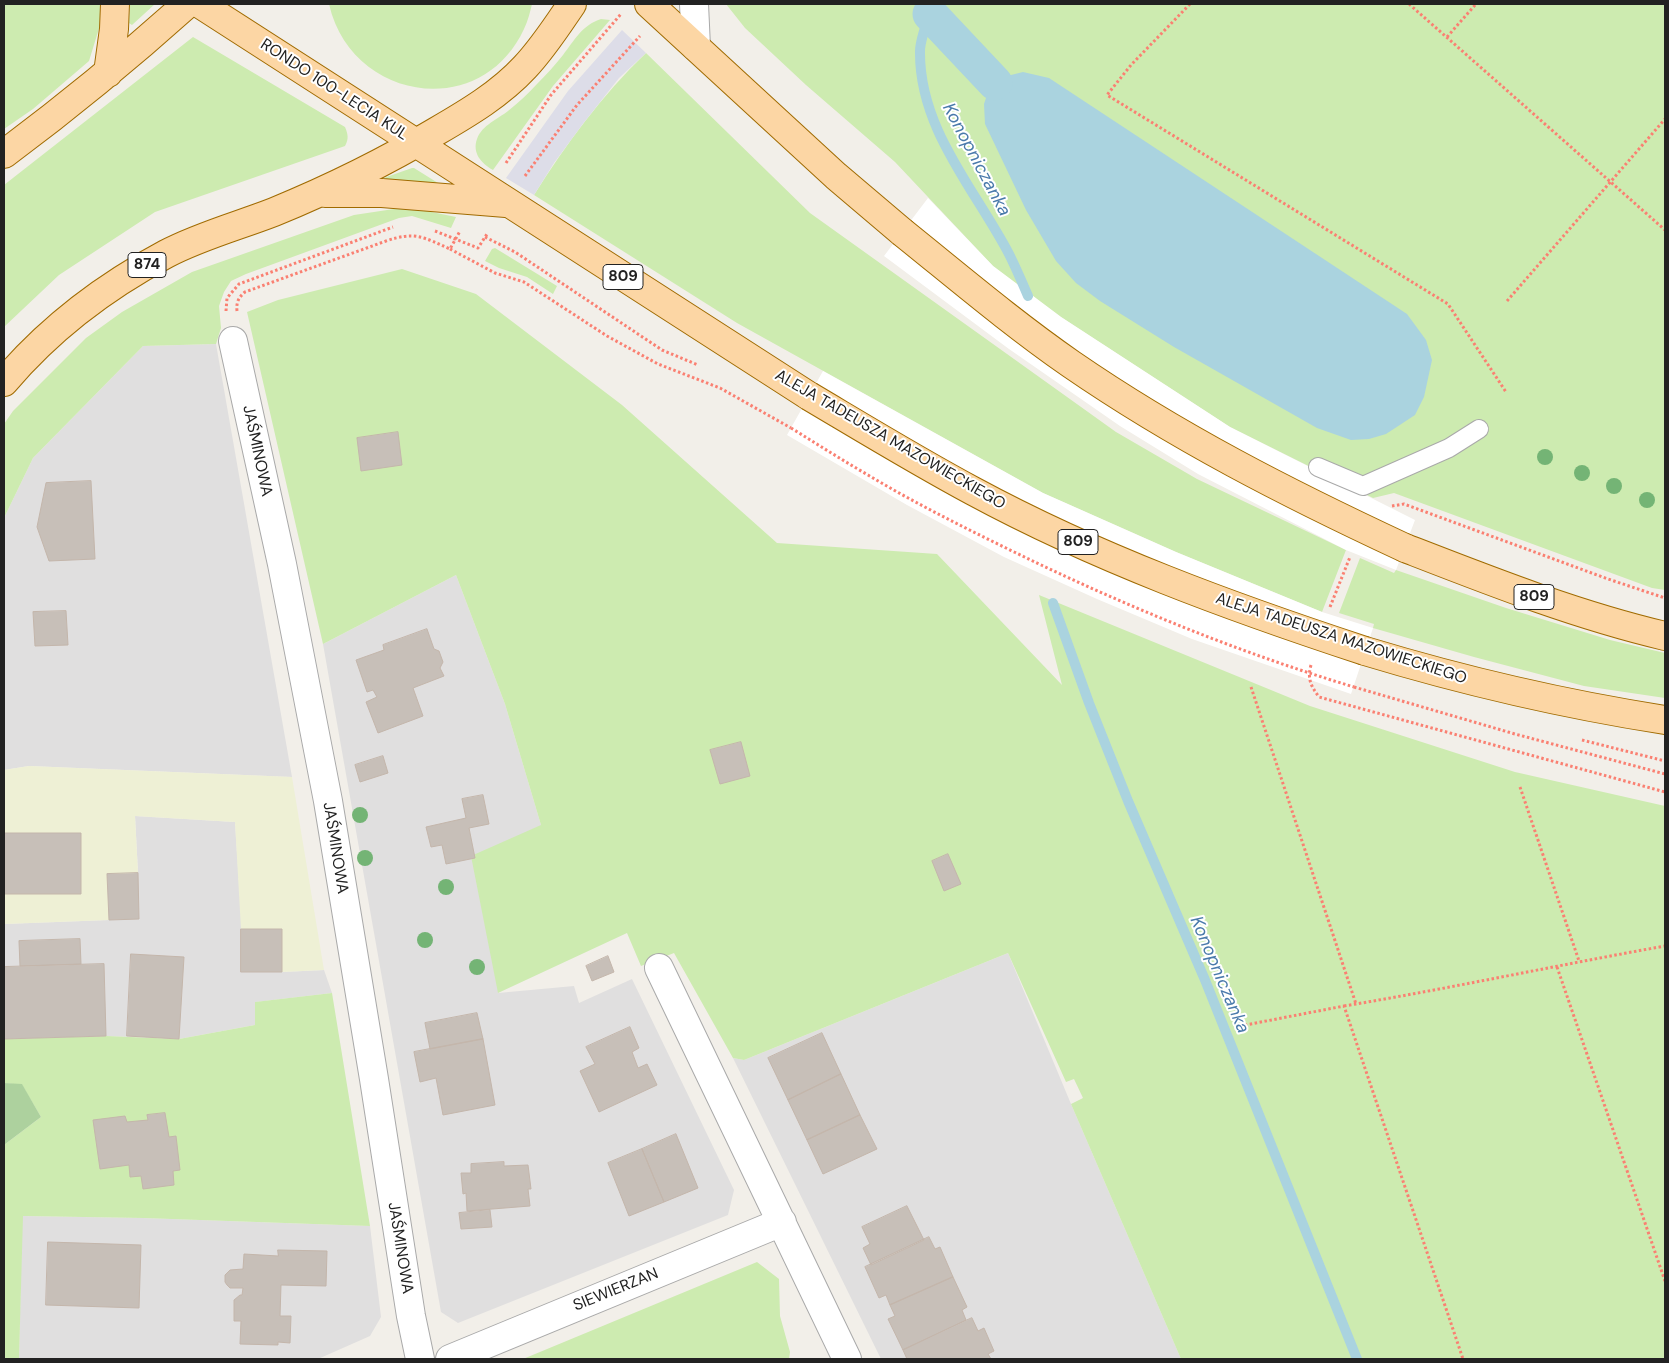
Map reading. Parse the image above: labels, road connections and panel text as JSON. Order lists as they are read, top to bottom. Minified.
{"streets":{"main road":["RONDO 100-LECIA KUL","874","809","ALEJA TADEUSZA MAZOWIECKIEGO"],"street":["JAŚMINOWA","SIEWIERZAN"]},"crossings":[["RONDO 100-LECIA KUL","874"],["RONDO 100-LECIA KUL","ALEJA TADEUSZA MAZOWIECKIEGO"],["874","ALEJA TADEUSZA MAZOWIECKIEGO"]],"water":["Konopniczanka"]}
